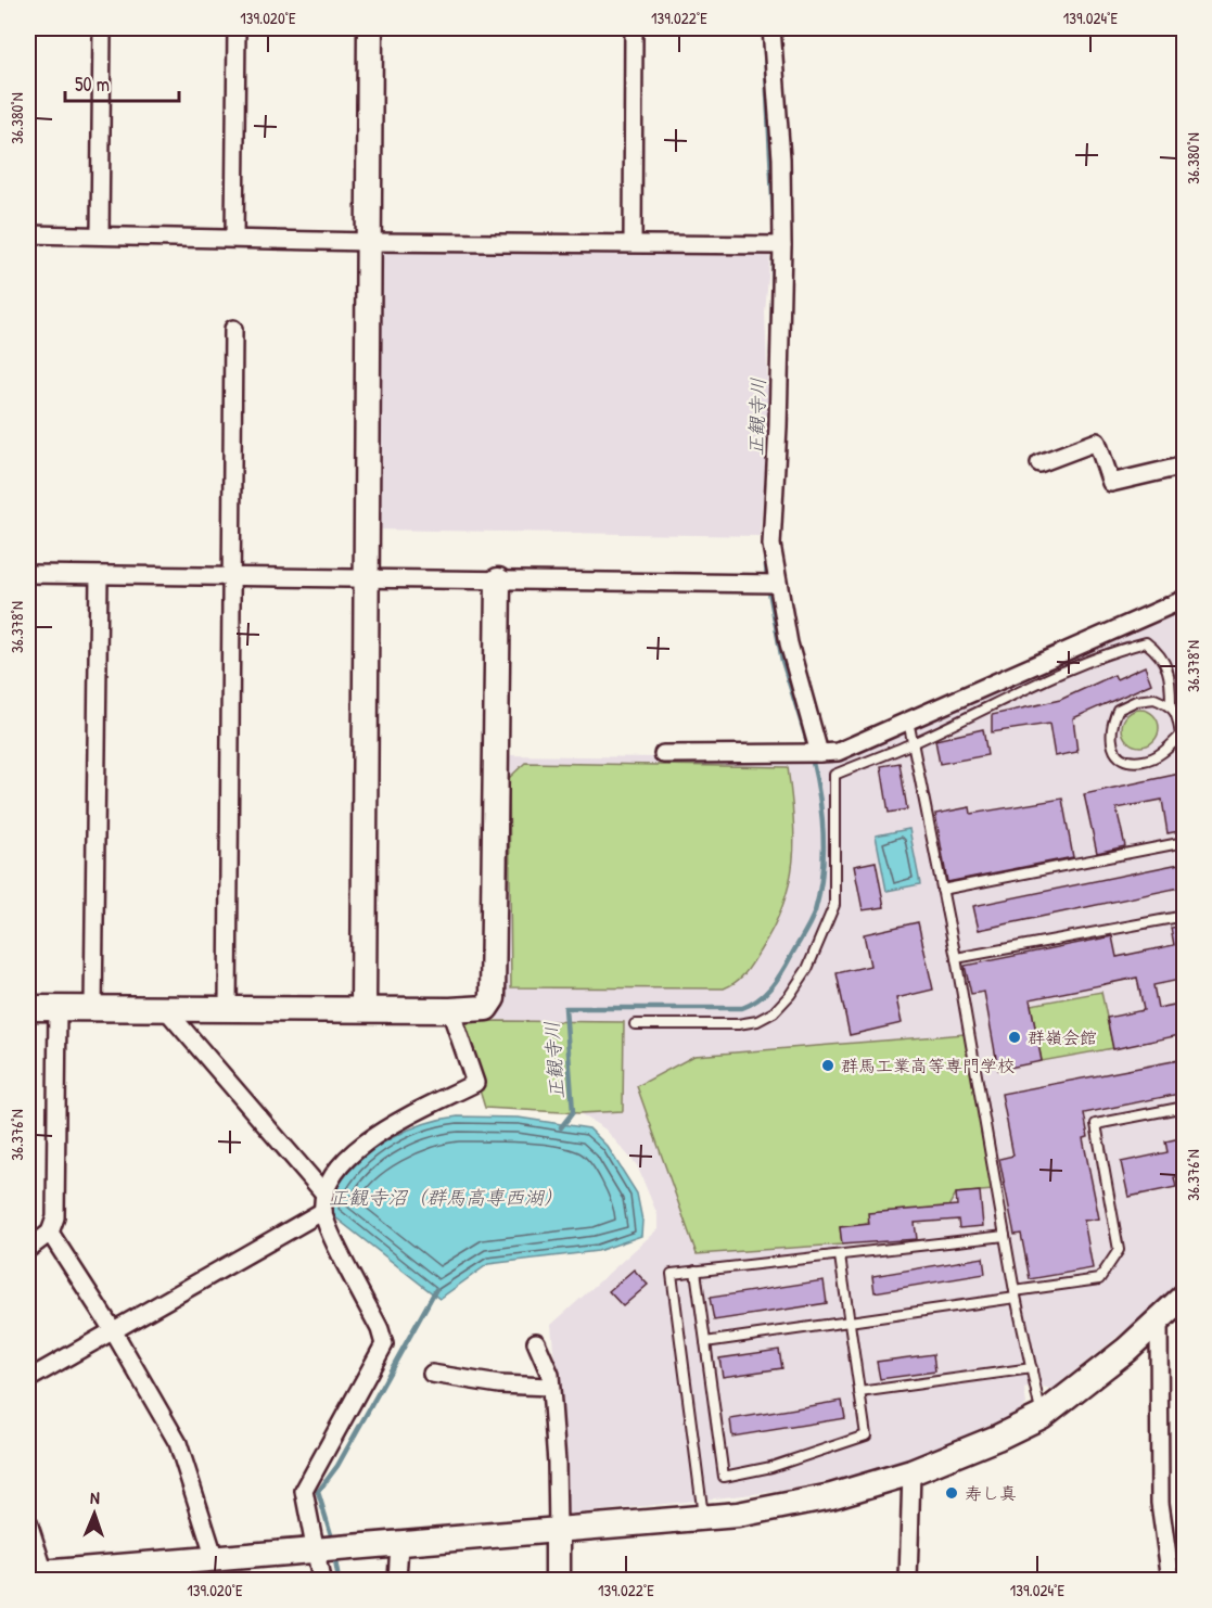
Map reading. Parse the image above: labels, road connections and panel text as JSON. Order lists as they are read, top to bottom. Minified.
{"water":["正観寺川","正観寺沼（群馬高専西湖）"],"places":["群嶺会館","群馬工業高等専門学校","寿し真"],"scale_bar":"50 m","north":"top","coordinates":["139.020°E","139.022°E","139.024°E","36.380°N","36.378°N","36.376°N"]}
